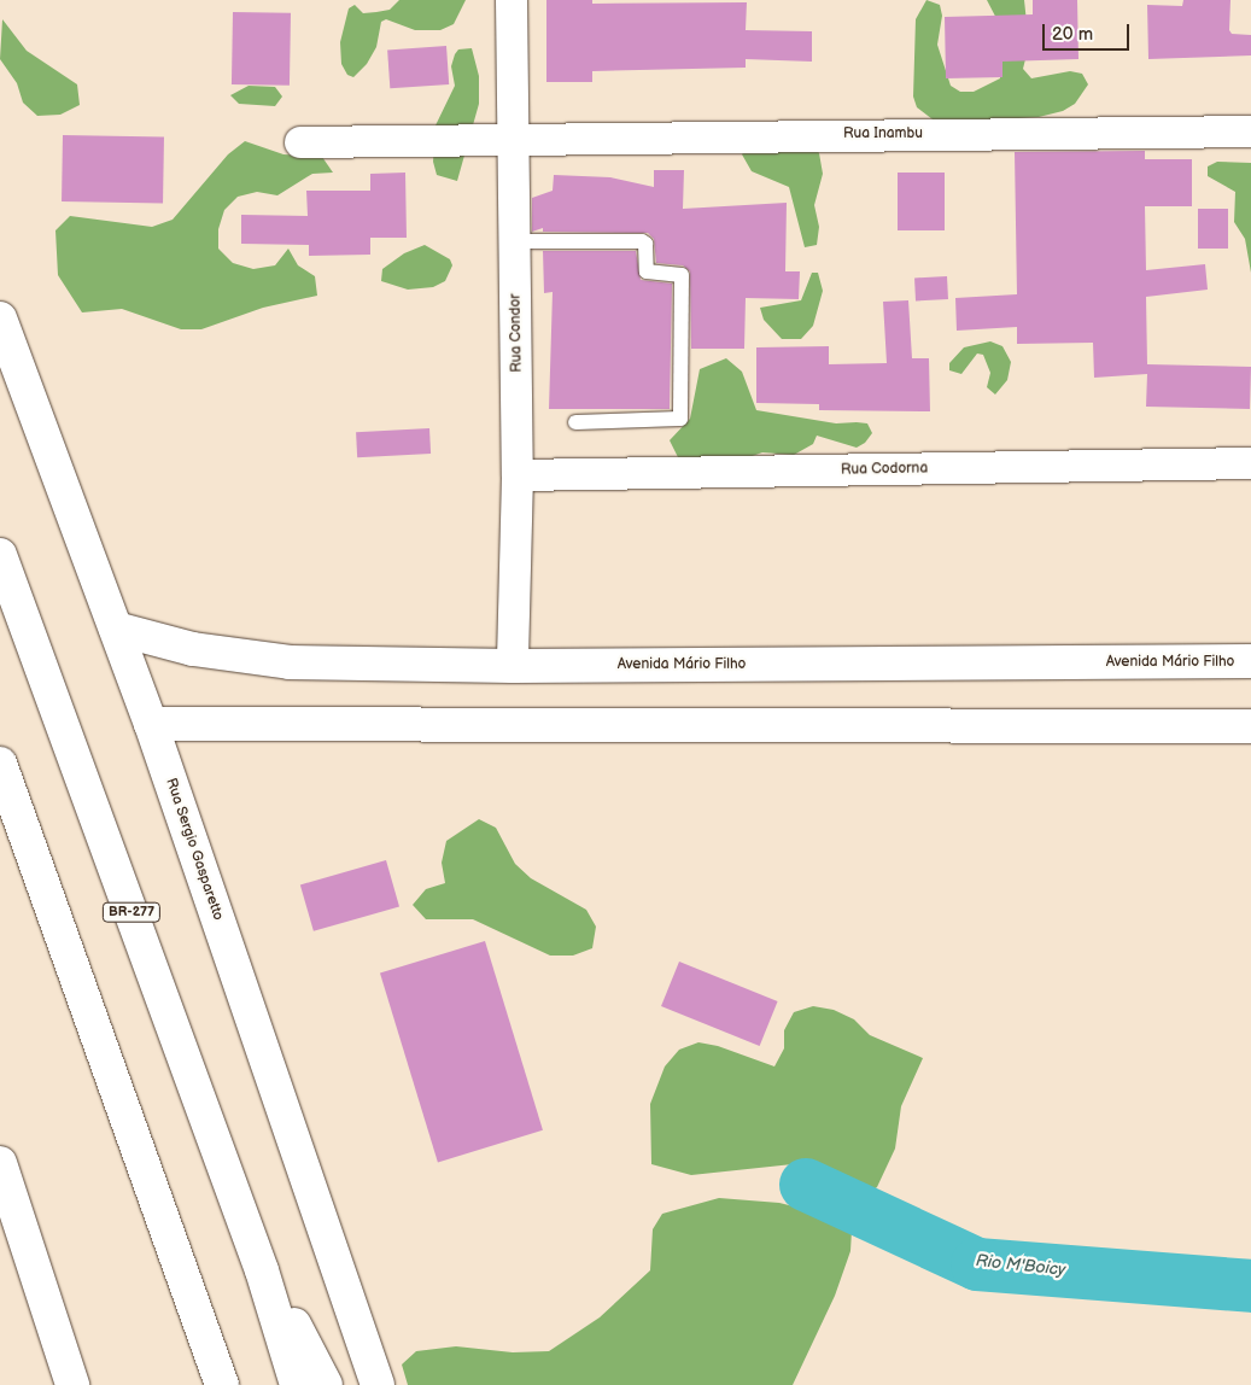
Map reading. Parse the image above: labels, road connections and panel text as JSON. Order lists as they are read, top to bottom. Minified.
{"streets":{"main road":["Avenida Mário Filho","Rua Sergio Gasparetto","BR-277"],"street":["Rua Inambu","Rua Condor","Rua Codorna"]},"crossings":[["Rua Inambu","Rua Condor"],["Rua Condor","Rua Codorna"],["Rua Condor","Avenida Mário Filho"],["Avenida Mário Filho","Rua Sergio Gasparetto"]],"water":["Rio M'Boicy"],"scale_bar":"20 m"}
